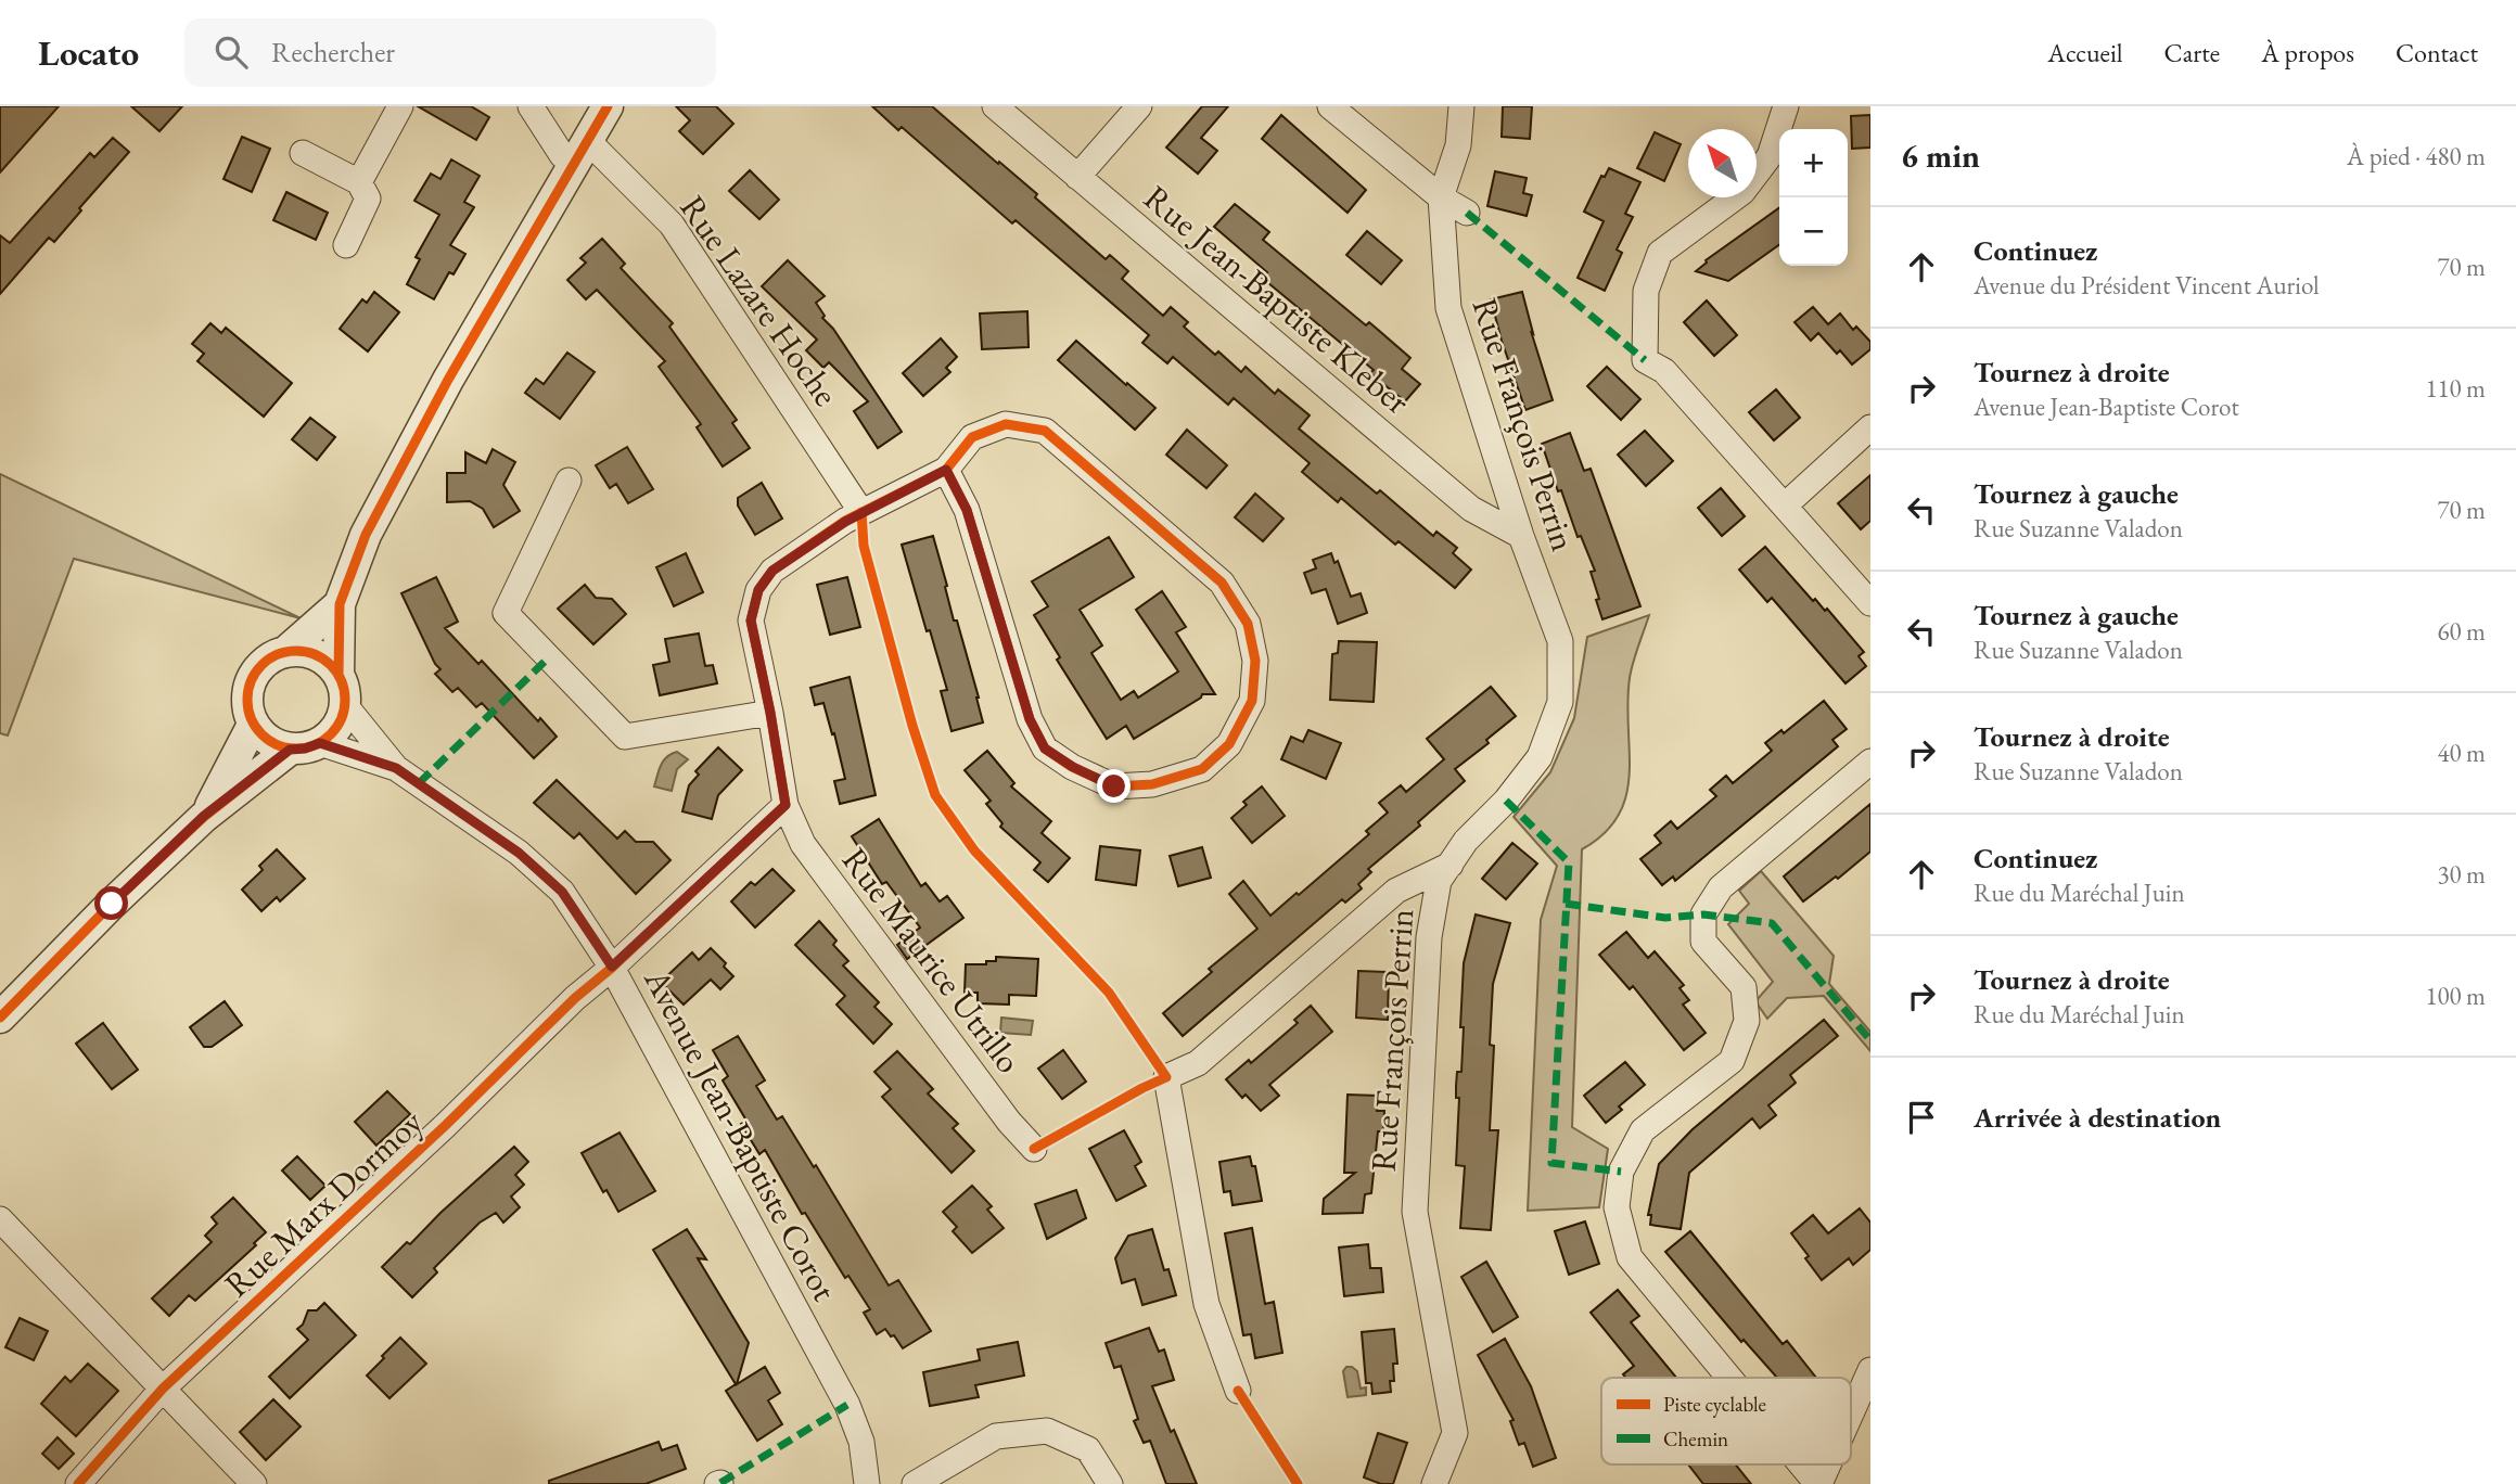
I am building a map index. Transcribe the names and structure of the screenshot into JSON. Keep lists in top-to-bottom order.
{
  "streets": {
    "street": [
      "Rue Jean-Baptiste Kleber",
      "Rue Lazare Hoche",
      "Rue François Perrin",
      "Rue Maurice Utrillo",
      "Avenue Jean-Baptiste Corot",
      "Rue Marx Dormoy"
    ]
  },
  "crossings": [
    ["Rue Jean-Baptiste Kleber", "Rue François Perrin"],
    ["Rue Lazare Hoche", "Rue Maurice Utrillo"],
    ["Rue Maurice Utrillo", "Rue Marx Dormoy"],
    ["Avenue Jean-Baptiste Corot", "Rue Marx Dormoy"]
  ],
  "legend": ["Piste cyclable", "Chemin"],
  "north": "top left",
  "page": {
    "header": "Locato",
    "search": "Rechercher",
    "nav": [
      "Accueil",
      "Carte",
      "À propos",
      "Contact"
    ],
    "heading": ["6 min", "À pied · 480 m"],
    "map_buttons": ["+", "−"],
    "list": [
      ["Continuez", "Avenue du Président Vincent Auriol", "70 m"],
      ["Tournez à droite", "Avenue Jean-Baptiste Corot", "110 m"],
      ["Tournez à gauche", "Rue Suzanne Valadon", "70 m"],
      ["Tournez à gauche", "Rue Suzanne Valadon", "60 m"],
      ["Tournez à droite", "Rue Suzanne Valadon", "40 m"],
      ["Continuez", "Rue du Maréchal Juin", "30 m"],
      ["Tournez à droite", "Rue du Maréchal Juin", "100 m"],
      "Arrivée à destination"
    ]
  }
}
